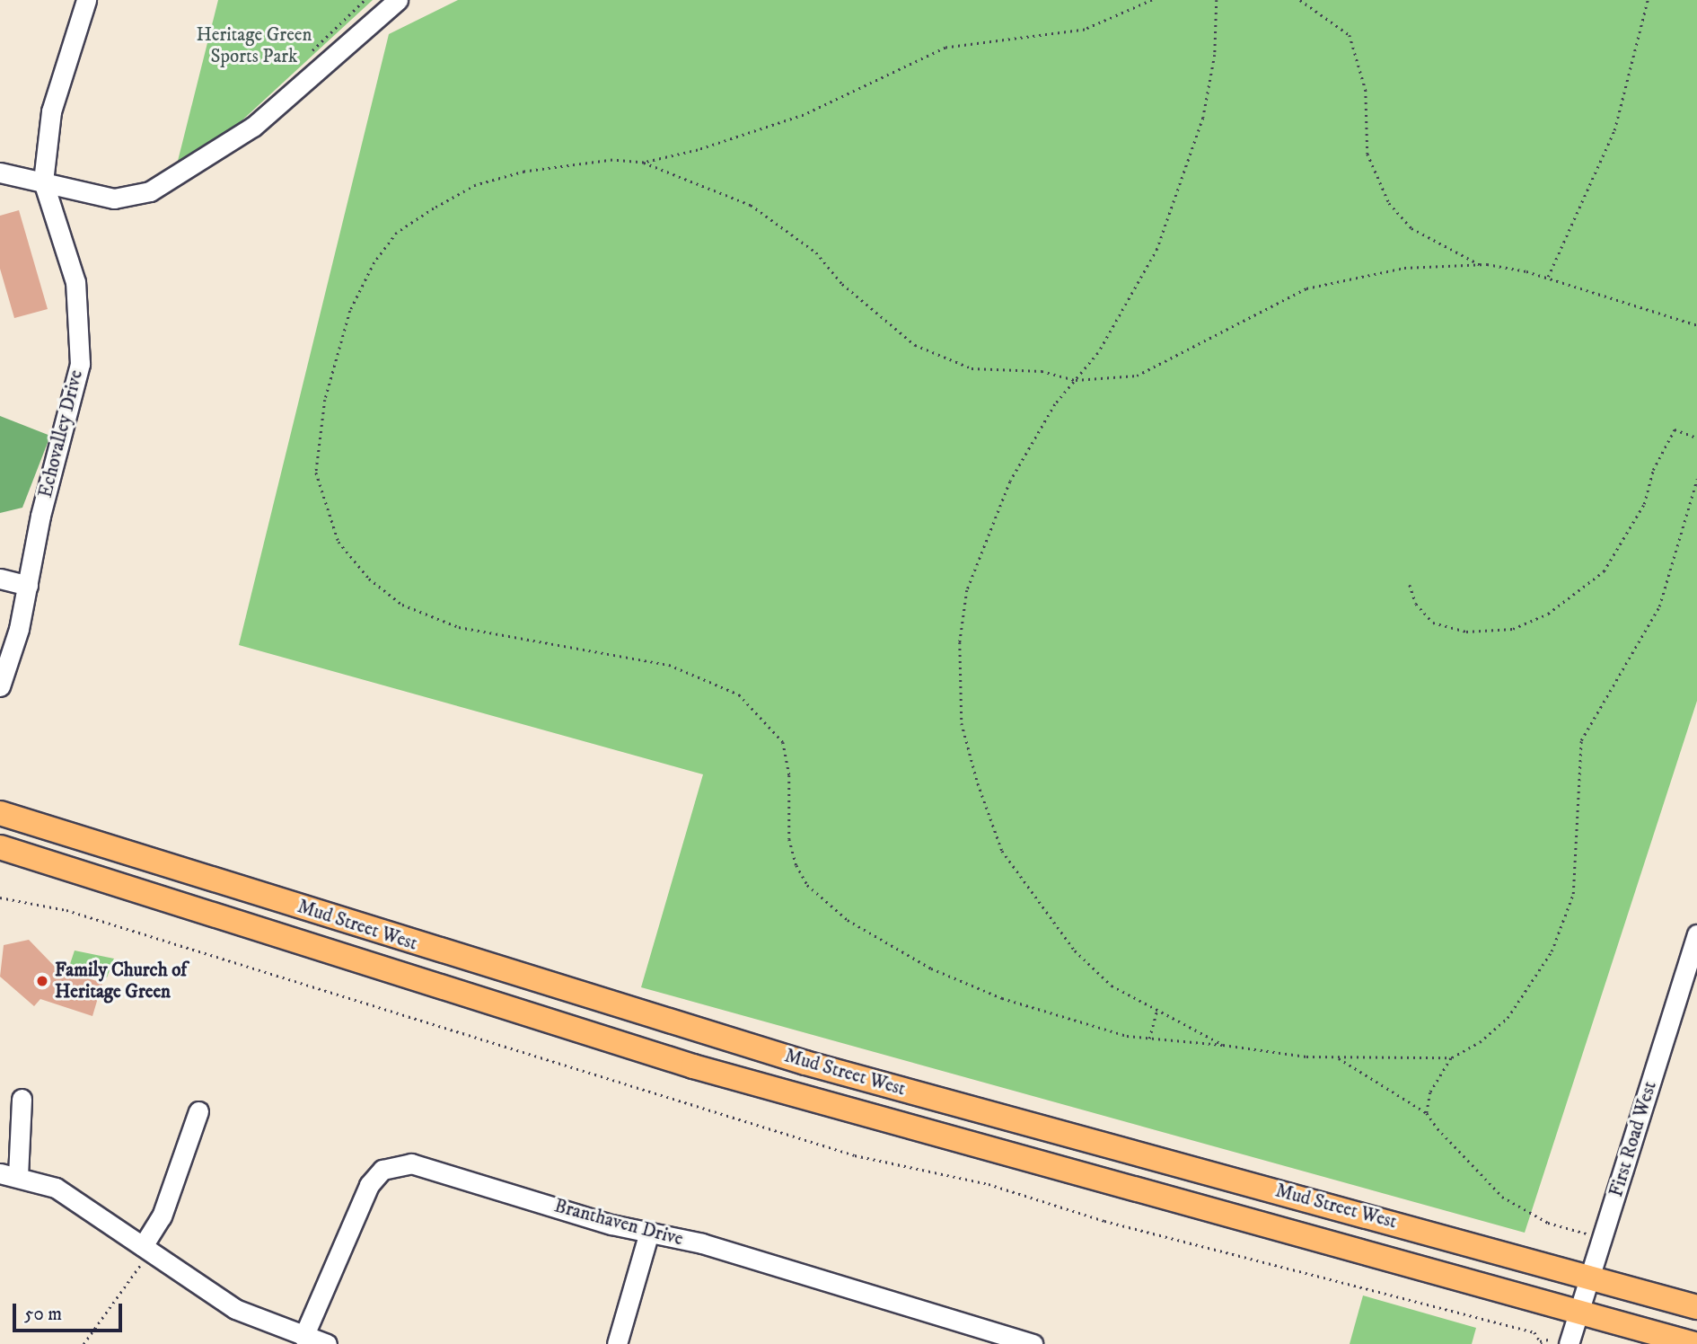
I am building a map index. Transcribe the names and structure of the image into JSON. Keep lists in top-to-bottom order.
{
  "streets": {
    "main road": ["Mud Street West"],
    "street": ["Echovalley Drive", "First Road West", "Branthaven Drive"]
  },
  "crossings": [
    ["Mud Street West", "First Road West"]
  ],
  "parks": ["Heritage Green Sports Park"],
  "places": ["Family Church of Heritage Green"],
  "scale_bar": "50 m"
}
